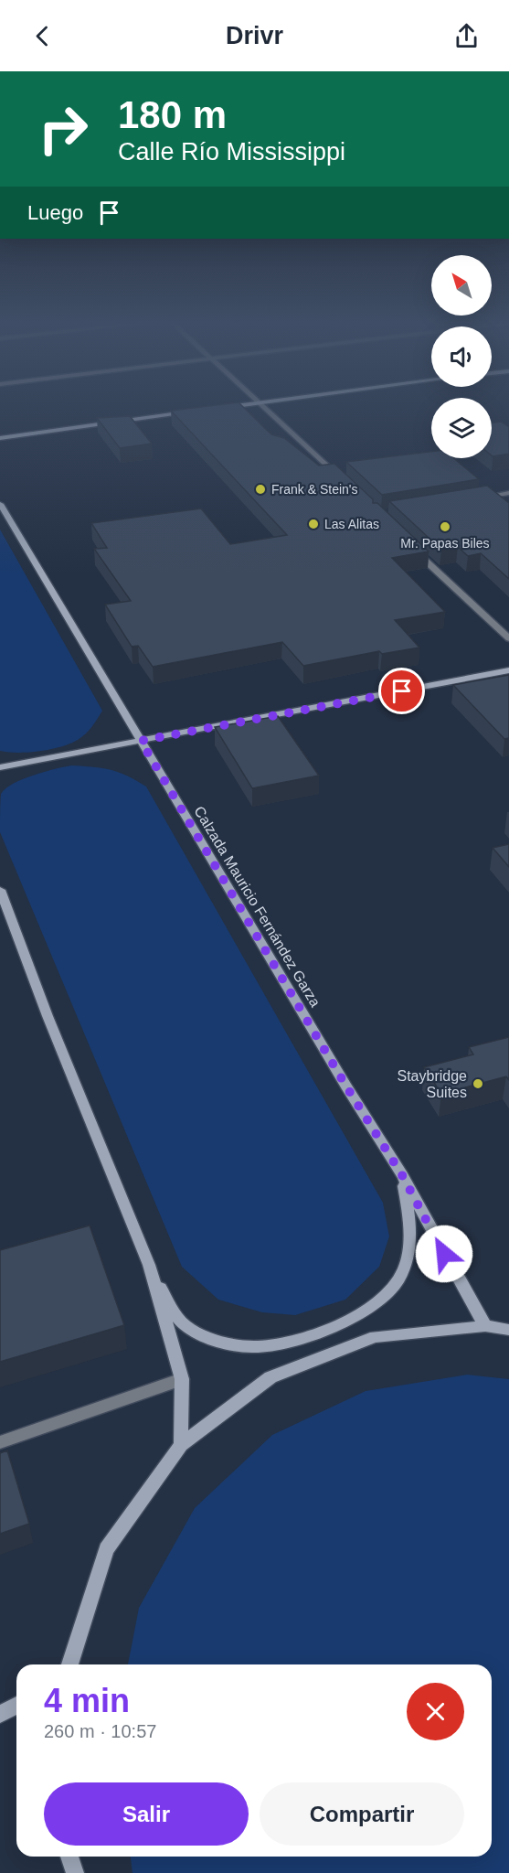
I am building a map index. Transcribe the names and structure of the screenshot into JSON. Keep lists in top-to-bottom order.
{
  "streets": {
    "main road": ["Calzada Mauricio Fernández Garza"]
  },
  "places": [
    "Frank & Stein's",
    "Las Alitas",
    "Mr. Papas Biles",
    "Staybridge Suites"
  ],
  "north": "top left",
  "page": {
    "header": "Drivr",
    "turn": ["180 m", "Calle Río Mississippi"],
    "then": "Luego",
    "heading": ["4 min", "260 m · 10:57"],
    "buttons": ["Salir", "Compartir"]
  }
}
